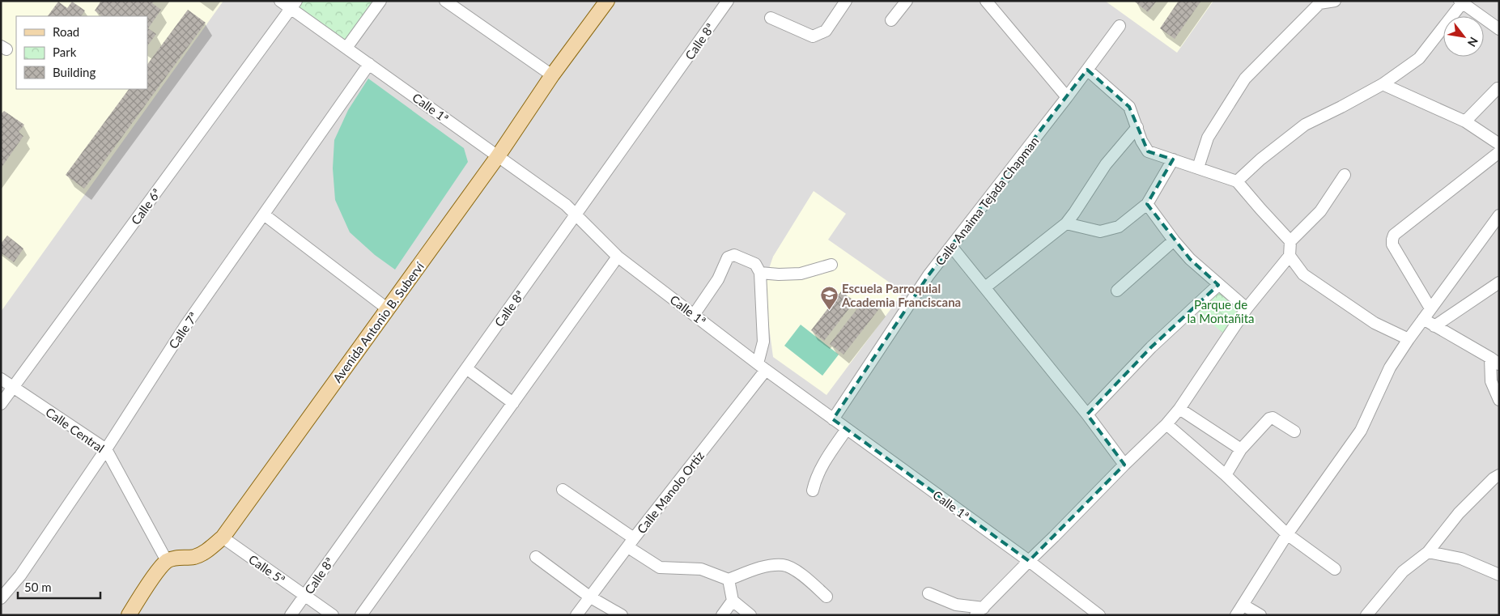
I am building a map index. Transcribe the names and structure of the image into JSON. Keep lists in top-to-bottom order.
{
  "streets": {
    "main road": ["Avenida Antonio B. Suberví"],
    "street": [
      "Calle 8ª",
      "Calle 1ª",
      "Calle Anaima Tejada Chapman",
      "Calle 6ª",
      "Calle 7ª",
      "Calle Central",
      "Calle Manolo Ortiz",
      "Calle 5ª"
    ]
  },
  "crossings": [
    ["Calle 8ª", "Calle 1ª"],
    ["Calle 8ª", "Calle 5ª"],
    ["Calle 1ª", "Calle Anaima Tejada Chapman"],
    ["Calle 1ª", "Calle 6ª"],
    ["Calle 1ª", "Avenida Antonio B. Suberví"],
    ["Calle 1ª", "Calle 7ª"],
    ["Calle 1ª", "Calle Manolo Ortiz"],
    ["Calle 6ª", "Calle Central"],
    ["Avenida Antonio B. Suberví", "Calle Central"],
    ["Avenida Antonio B. Suberví", "Calle 5ª"],
    ["Calle 7ª", "Calle Central"]
  ],
  "parks": ["Parque de la Montañita"],
  "places": {
    "school or university": ["Escuela Parroquial Academia Franciscana"]
  },
  "legend": ["Road", "Park", "Building"],
  "scale_bar": "50 m",
  "north": "bottom right"
}
